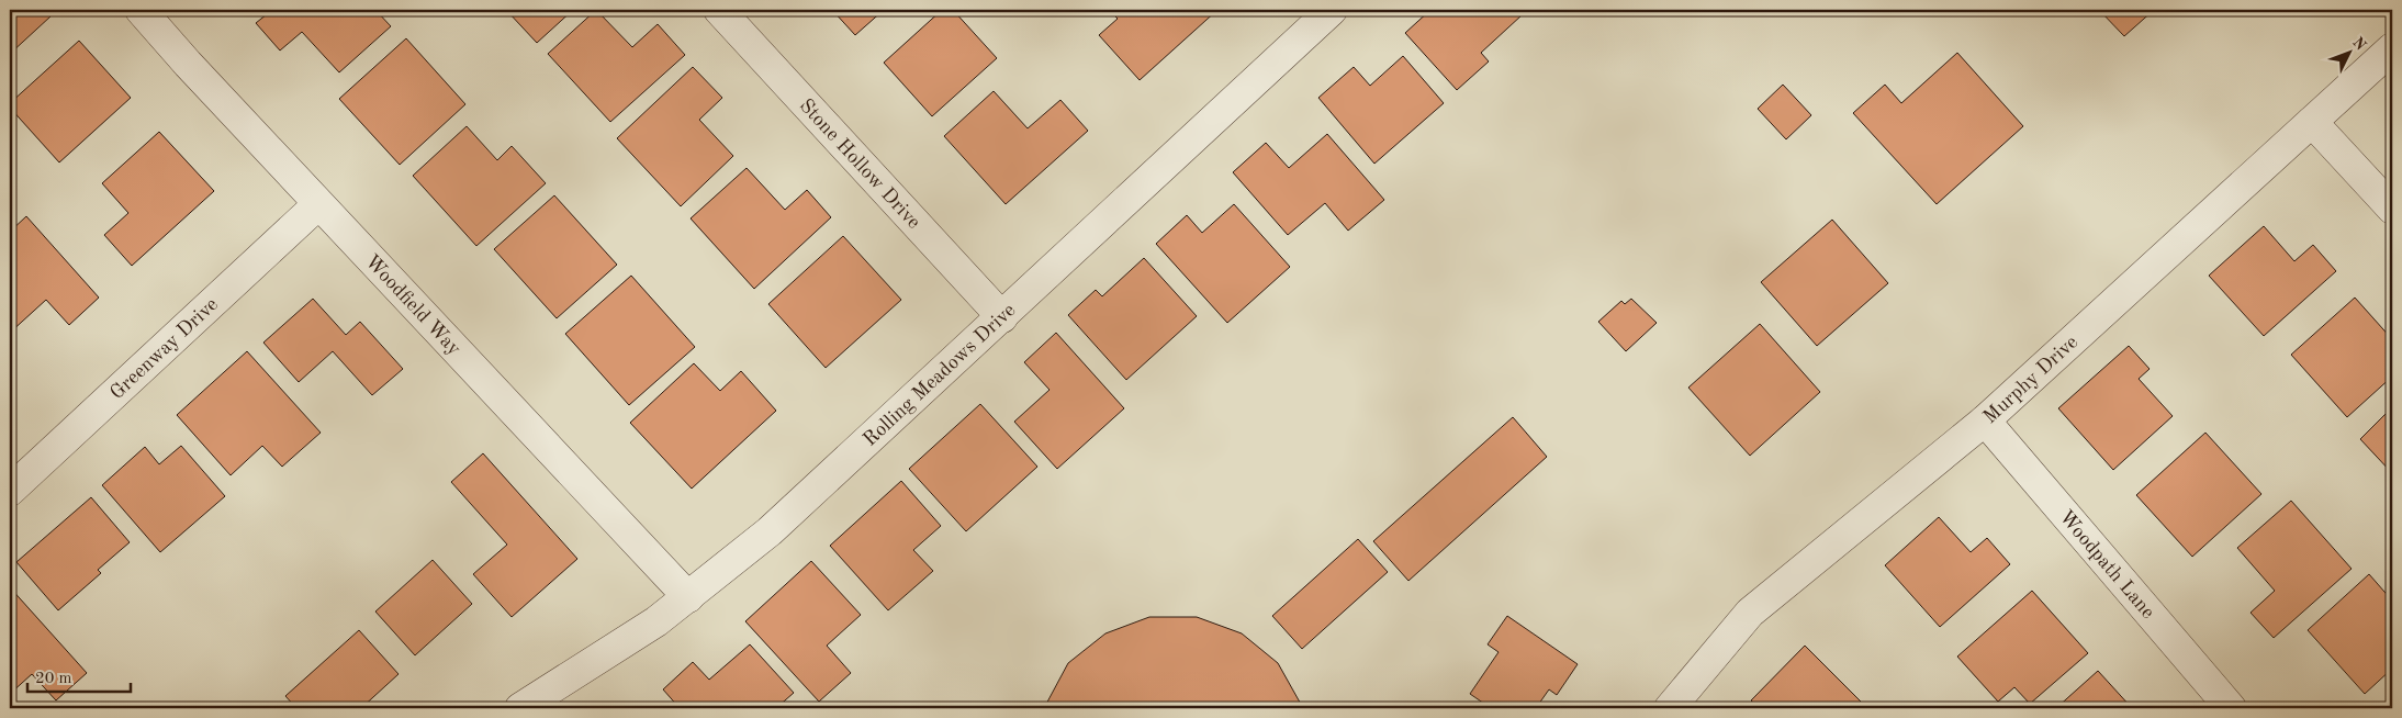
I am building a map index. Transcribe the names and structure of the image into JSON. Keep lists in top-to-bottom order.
{
  "streets": {
    "street": [
      "Stone Hollow Drive",
      "Woodfield Way",
      "Greenway Drive",
      "Rolling Meadows Drive",
      "Murphy Drive",
      "Woodpath Lane"
    ]
  },
  "crossings": [
    ["Stone Hollow Drive", "Rolling Meadows Drive"],
    ["Woodfield Way", "Greenway Drive"],
    ["Woodfield Way", "Rolling Meadows Drive"],
    ["Murphy Drive", "Woodpath Lane"]
  ],
  "scale_bar": "20 m",
  "north": "top right"
}
